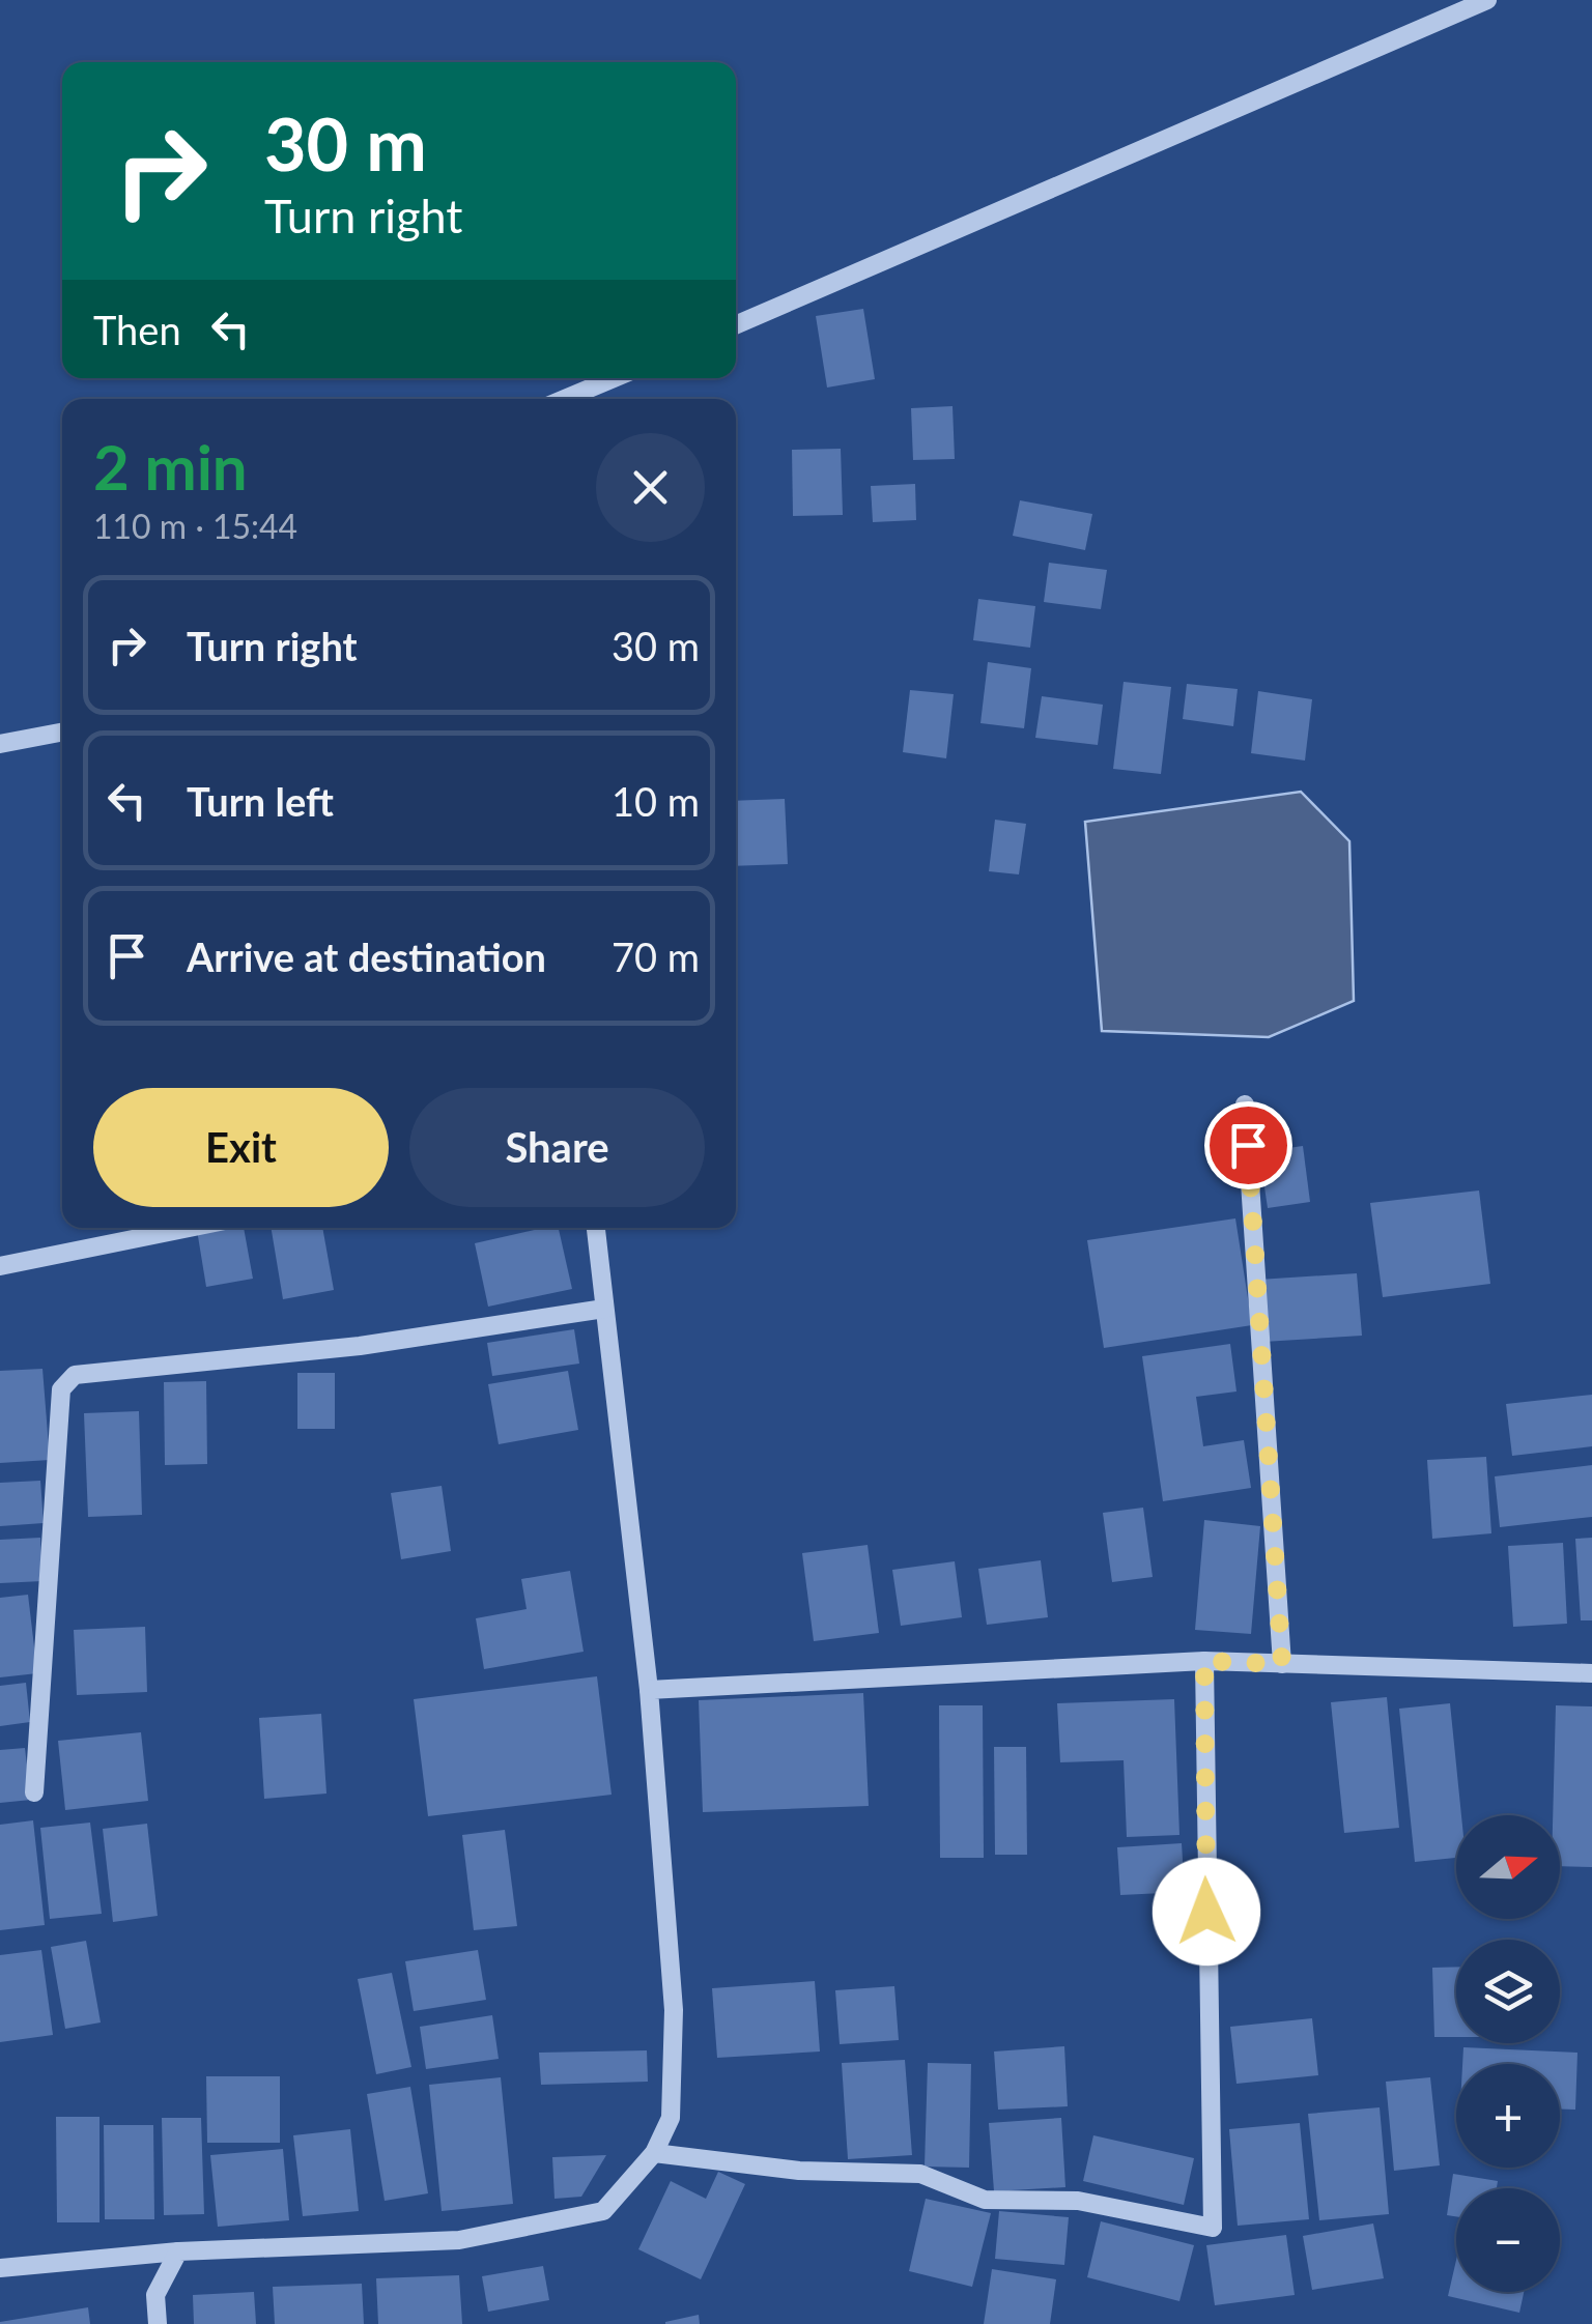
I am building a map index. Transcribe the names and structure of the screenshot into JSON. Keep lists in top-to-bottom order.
{
  "north": "right",
  "page": {
    "turn": ["30 m", "Turn right"],
    "then": "Then",
    "heading": ["2 min", "110 m · 15:44"],
    "list": [
      {
        "name": "Turn right",
        "value": "30 m"
      },
      {
        "name": "Turn left",
        "value": "10 m"
      },
      {
        "name": "Arrive at destination",
        "value": "70 m"
      }
    ],
    "buttons": ["Exit", "Share"],
    "map_buttons": ["+", "−"]
  }
}
